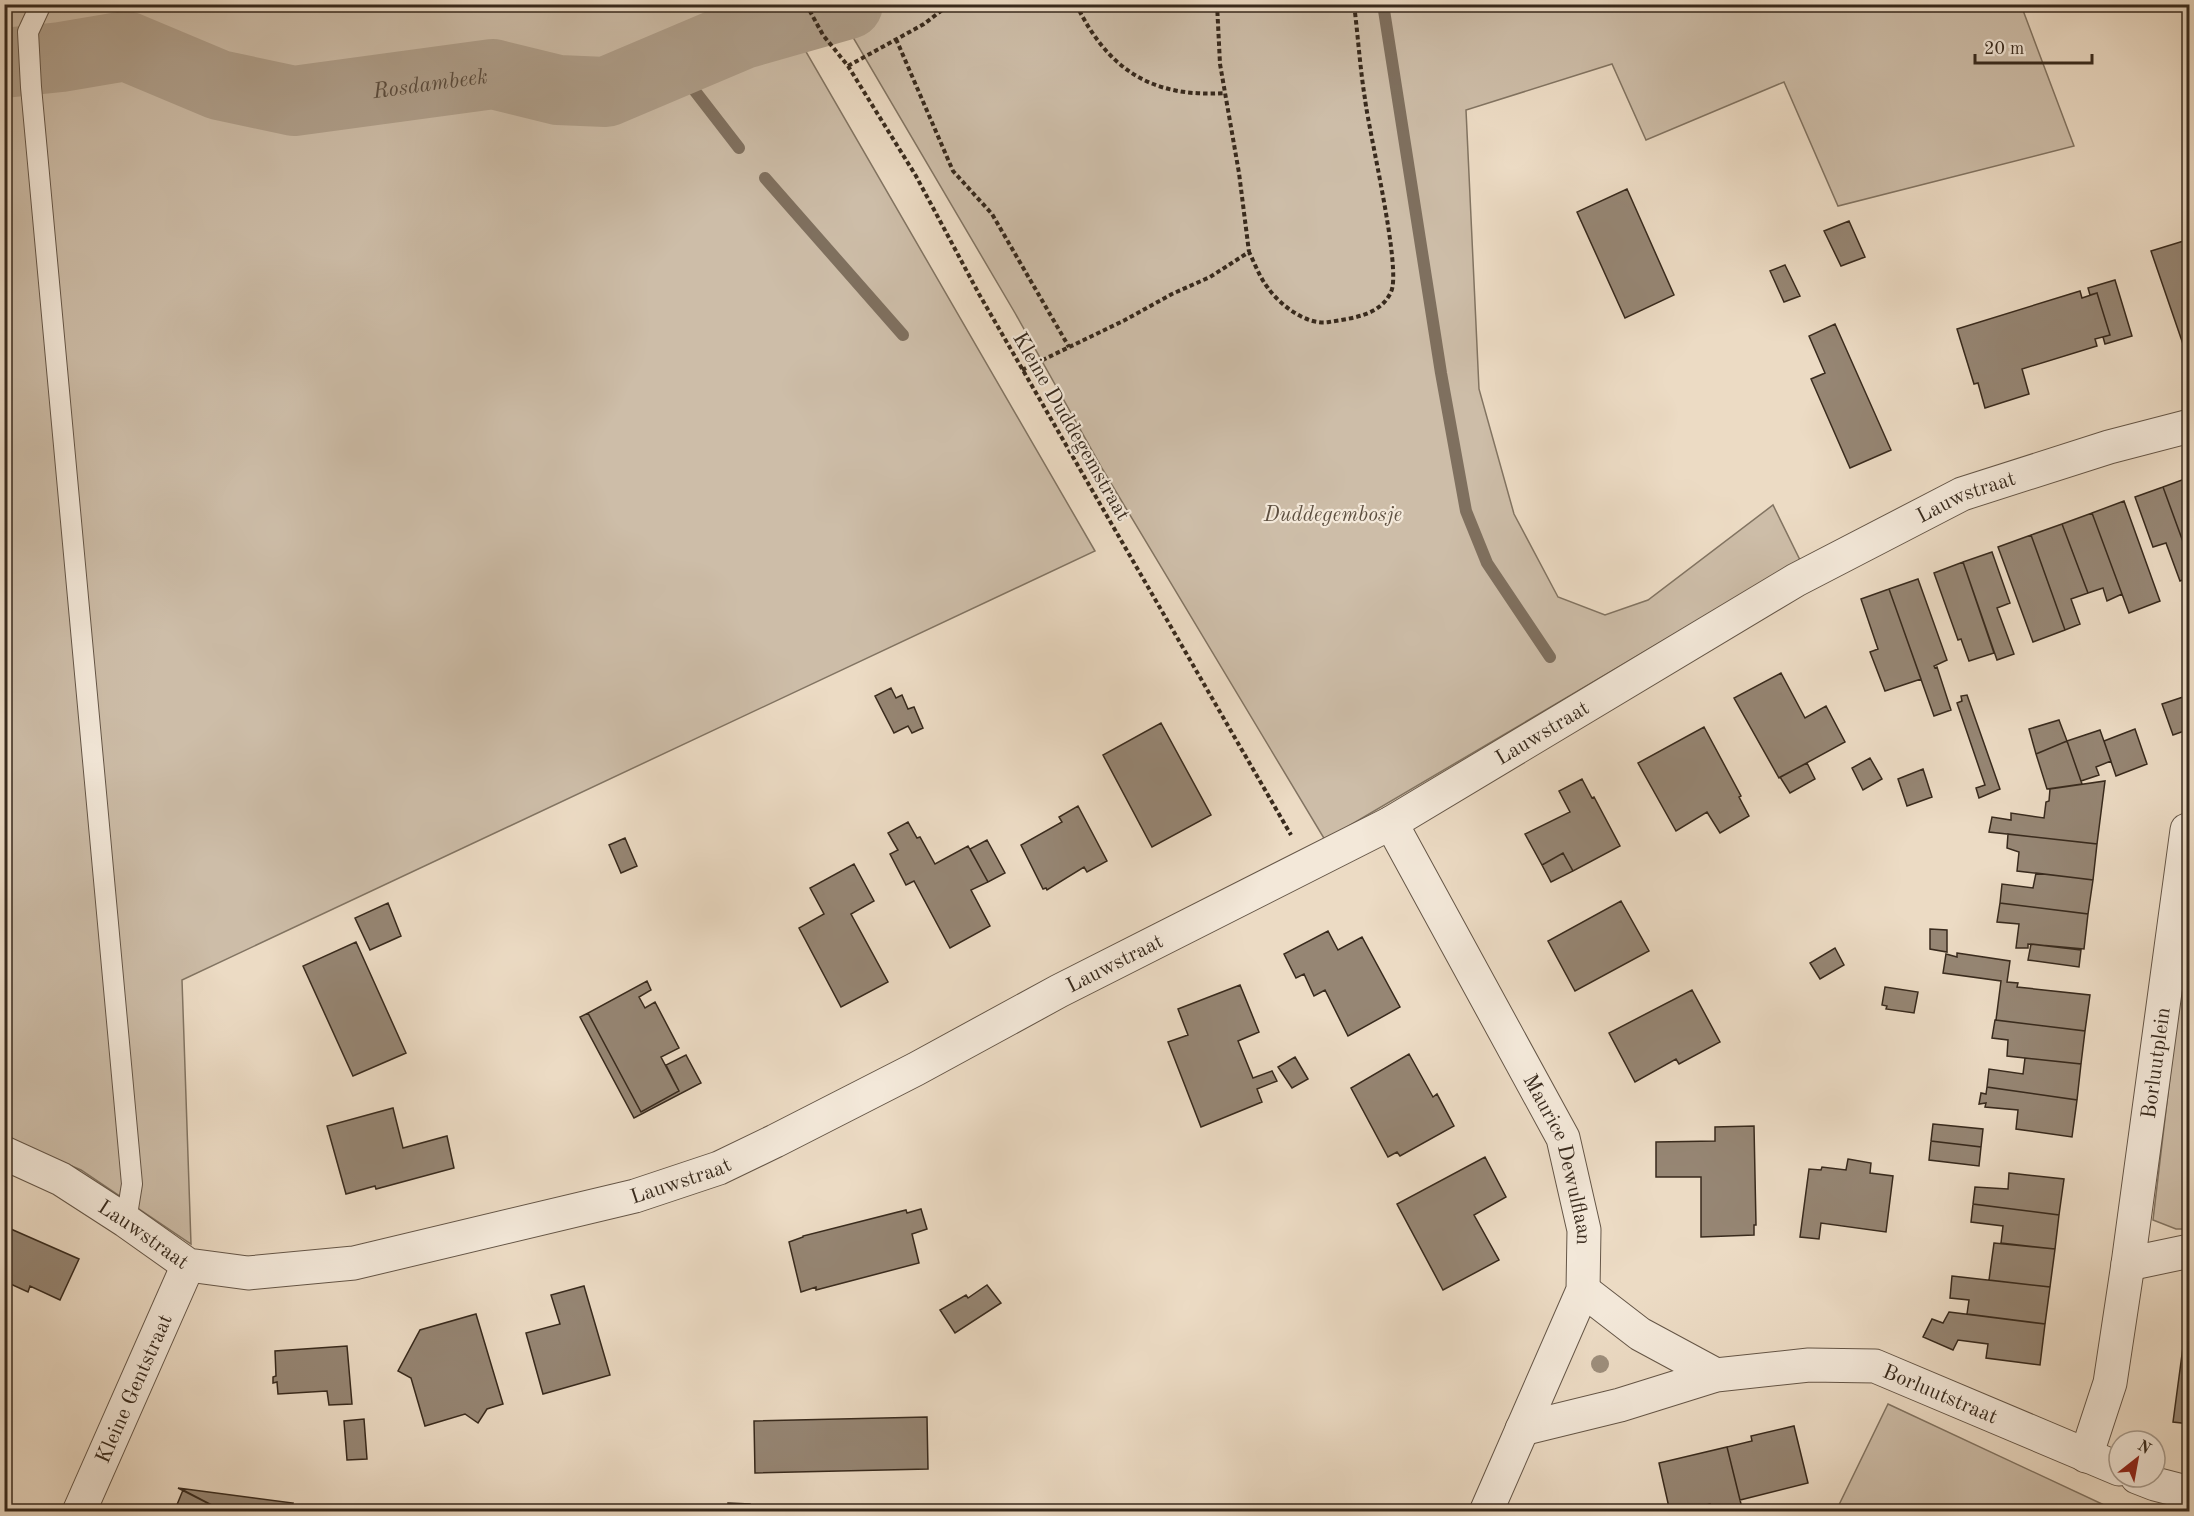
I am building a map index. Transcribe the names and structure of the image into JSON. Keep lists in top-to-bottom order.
{
  "streets": {
    "street": [
      "Lauwstraat",
      "Borluutplein",
      "Maurice Dewulflaan",
      "Kleine Gentstraat",
      "Borluutstraat"
    ],
    "path": ["Kleine Duddegemstraat"]
  },
  "crossings": [
    ["Kleine Duddegemstraat", "Lauwstraat"],
    ["Lauwstraat", "Maurice Dewulflaan"],
    ["Lauwstraat", "Kleine Gentstraat"],
    ["Borluutplein", "Borluutstraat"],
    ["Maurice Dewulflaan", "Borluutstraat"]
  ],
  "water": ["Rosdambeek"],
  "parks": ["Duddegembosje"],
  "scale_bar": "20 m",
  "north": "top right"
}
